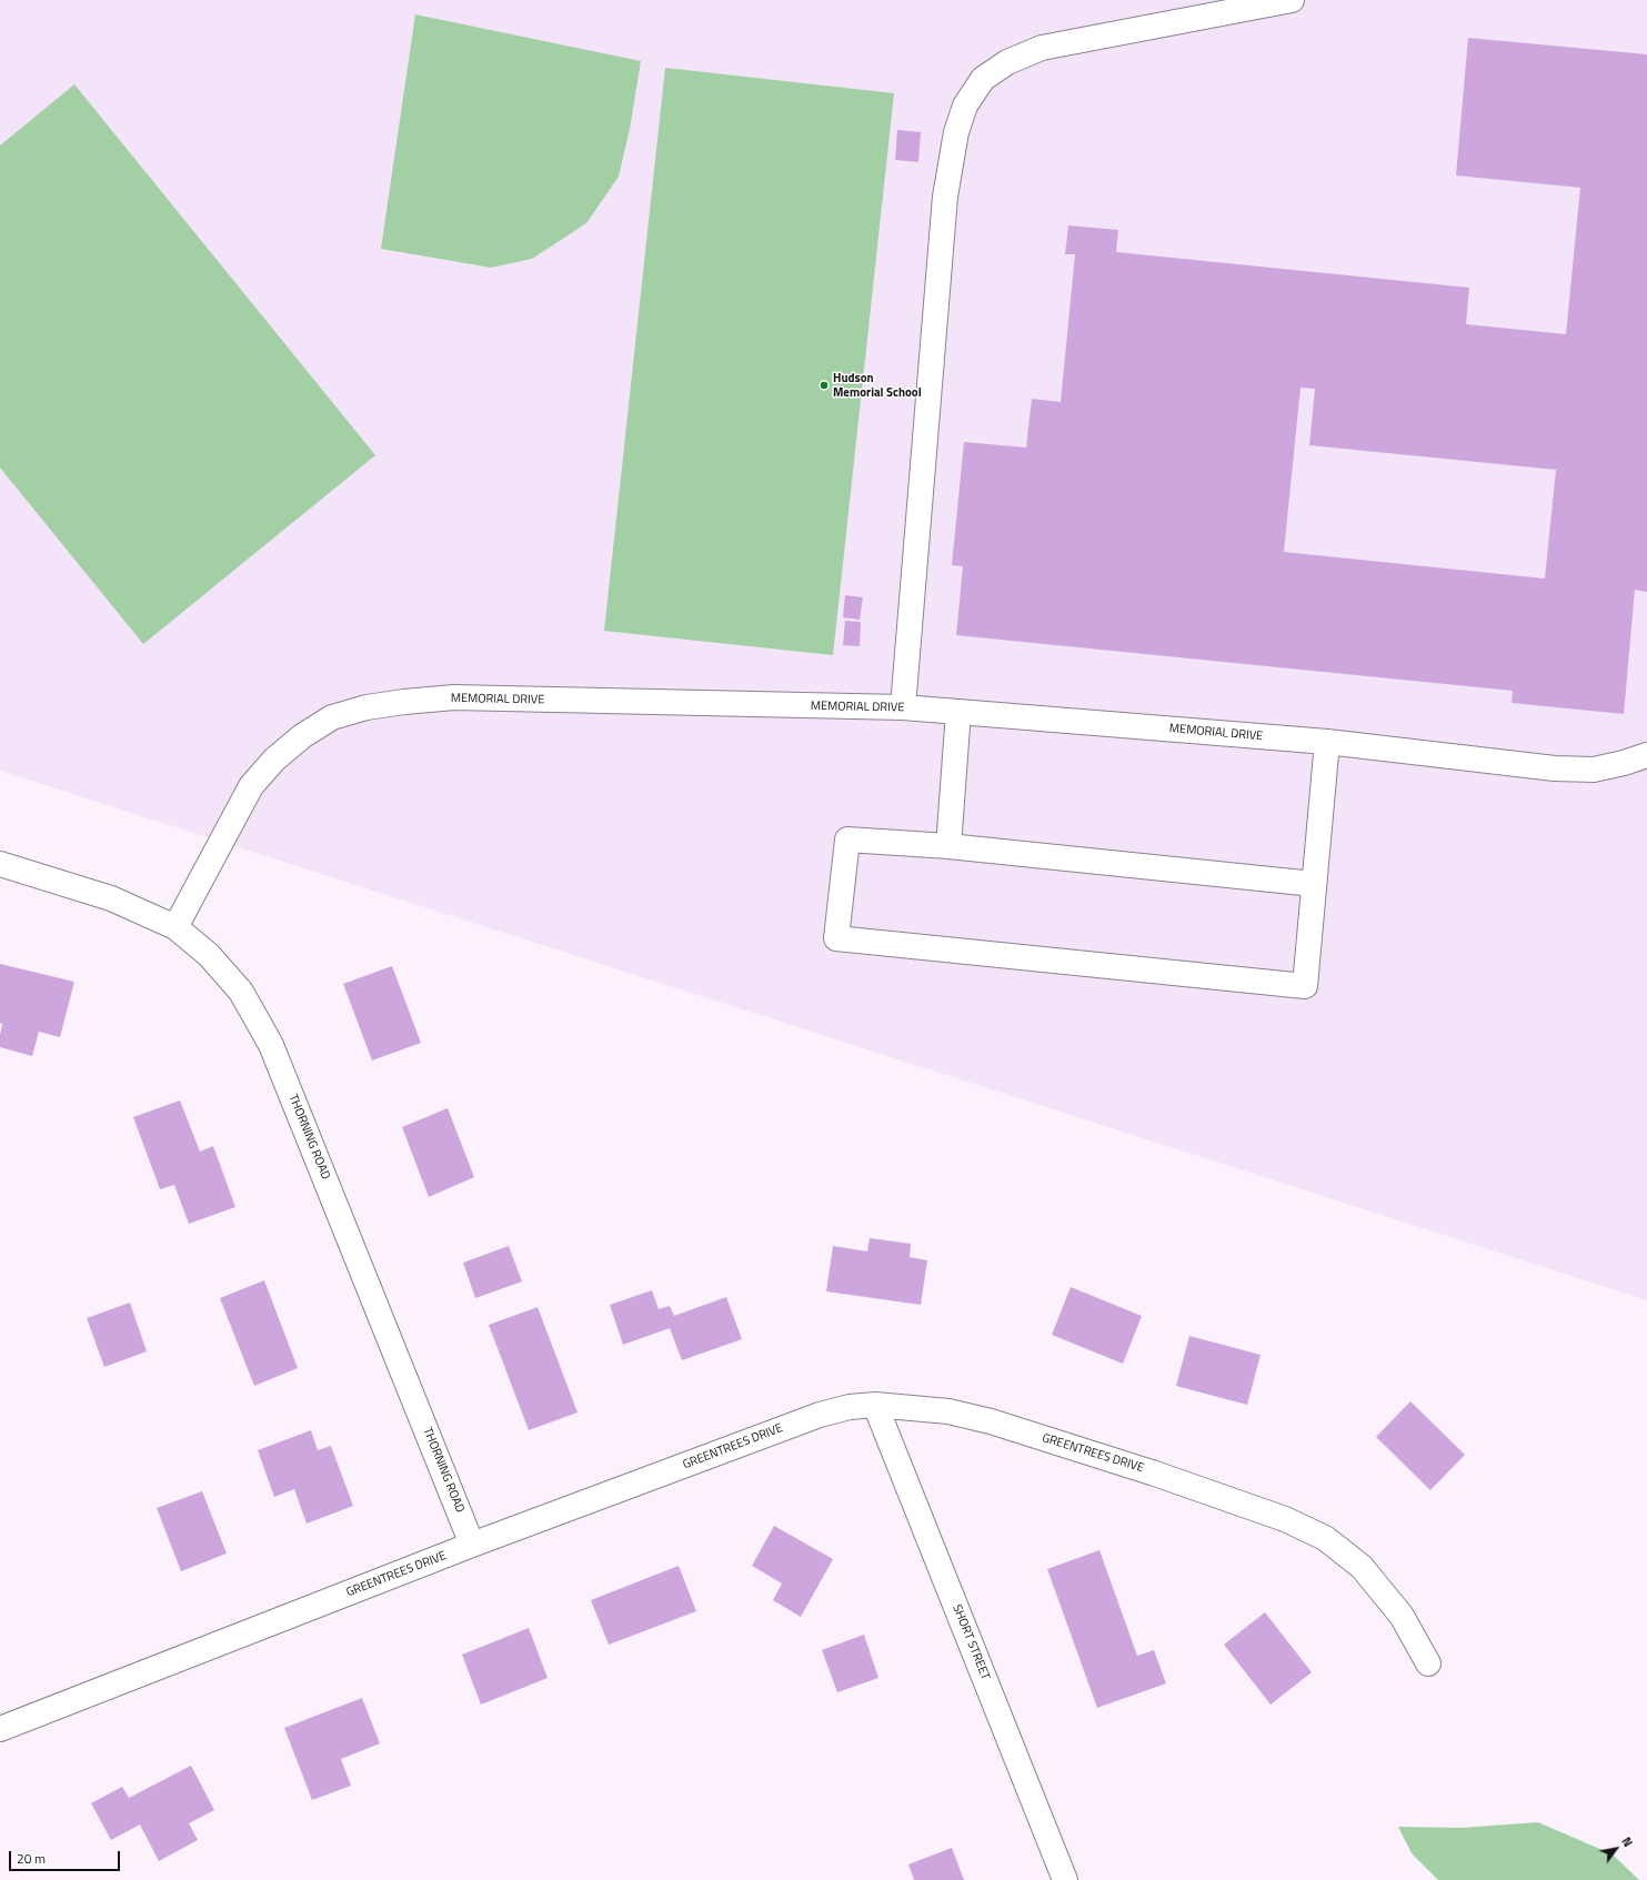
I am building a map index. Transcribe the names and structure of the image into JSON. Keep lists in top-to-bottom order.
{
  "streets": {
    "street": [
      "MEMORIAL DRIVE",
      "THORNING ROAD",
      "GREENTREES DRIVE",
      "SHORT STREET"
    ]
  },
  "crossings": [
    ["MEMORIAL DRIVE", "THORNING ROAD"],
    ["THORNING ROAD", "GREENTREES DRIVE"],
    ["GREENTREES DRIVE", "SHORT STREET"]
  ],
  "places": ["Hudson Memorial School"],
  "scale_bar": "20 m",
  "north": "top right"
}
